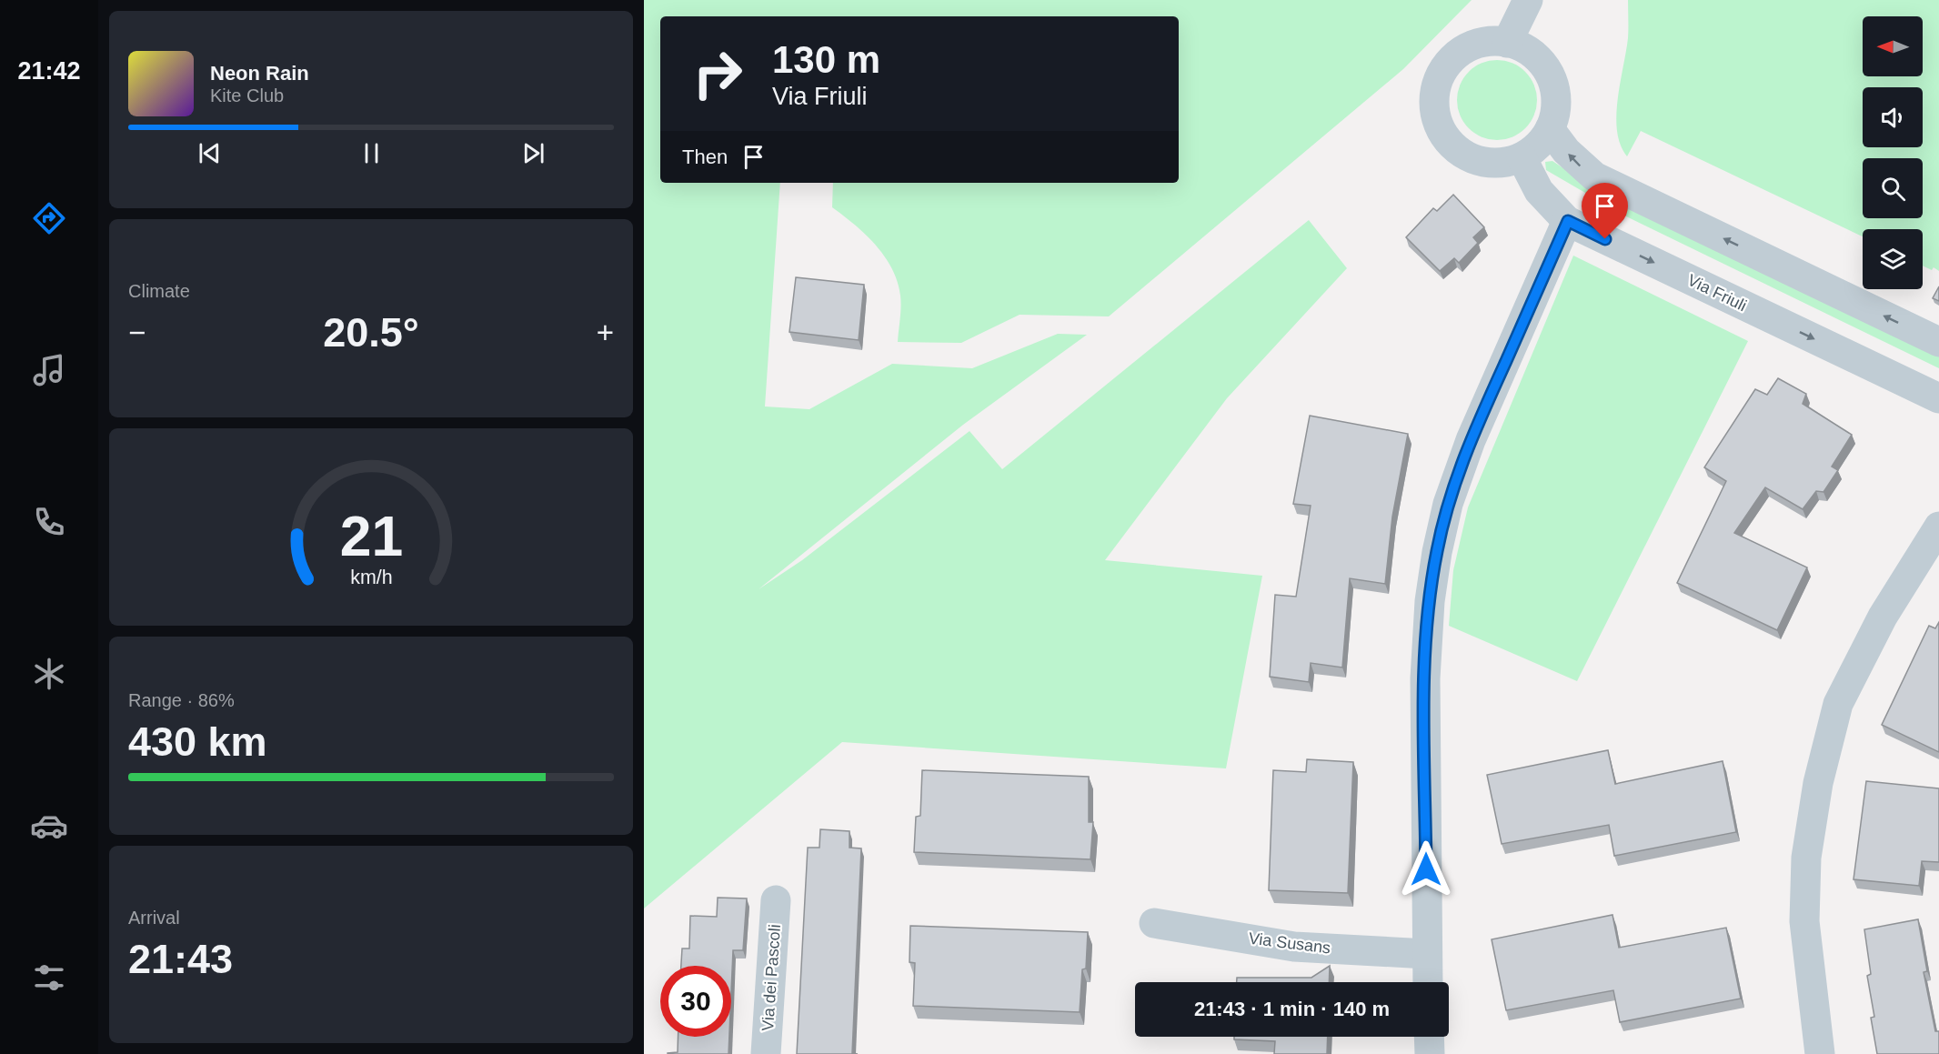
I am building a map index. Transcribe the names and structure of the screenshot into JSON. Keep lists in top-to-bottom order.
{
  "streets": {
    "street": ["Via Friuli", "Via Susans", "Via dei Pascoli"]
  },
  "north": "left",
  "page": {
    "tabs": "21:42",
    "turn": ["130 m", "Via Friuli"],
    "song": ["Neon Rain", "Kite Club"],
    "then": "Then",
    "tile": [
      "Climate",
      ["Range · 86%", "430 km"],
      ["Arrival", "21:43"]
    ],
    "heat": ["−", "20.5°", "+"],
    "limit": "30",
    "trip": "21:43 · 1 min · 140 m",
    "gauge": ["21", "km/h"]
  }
}
